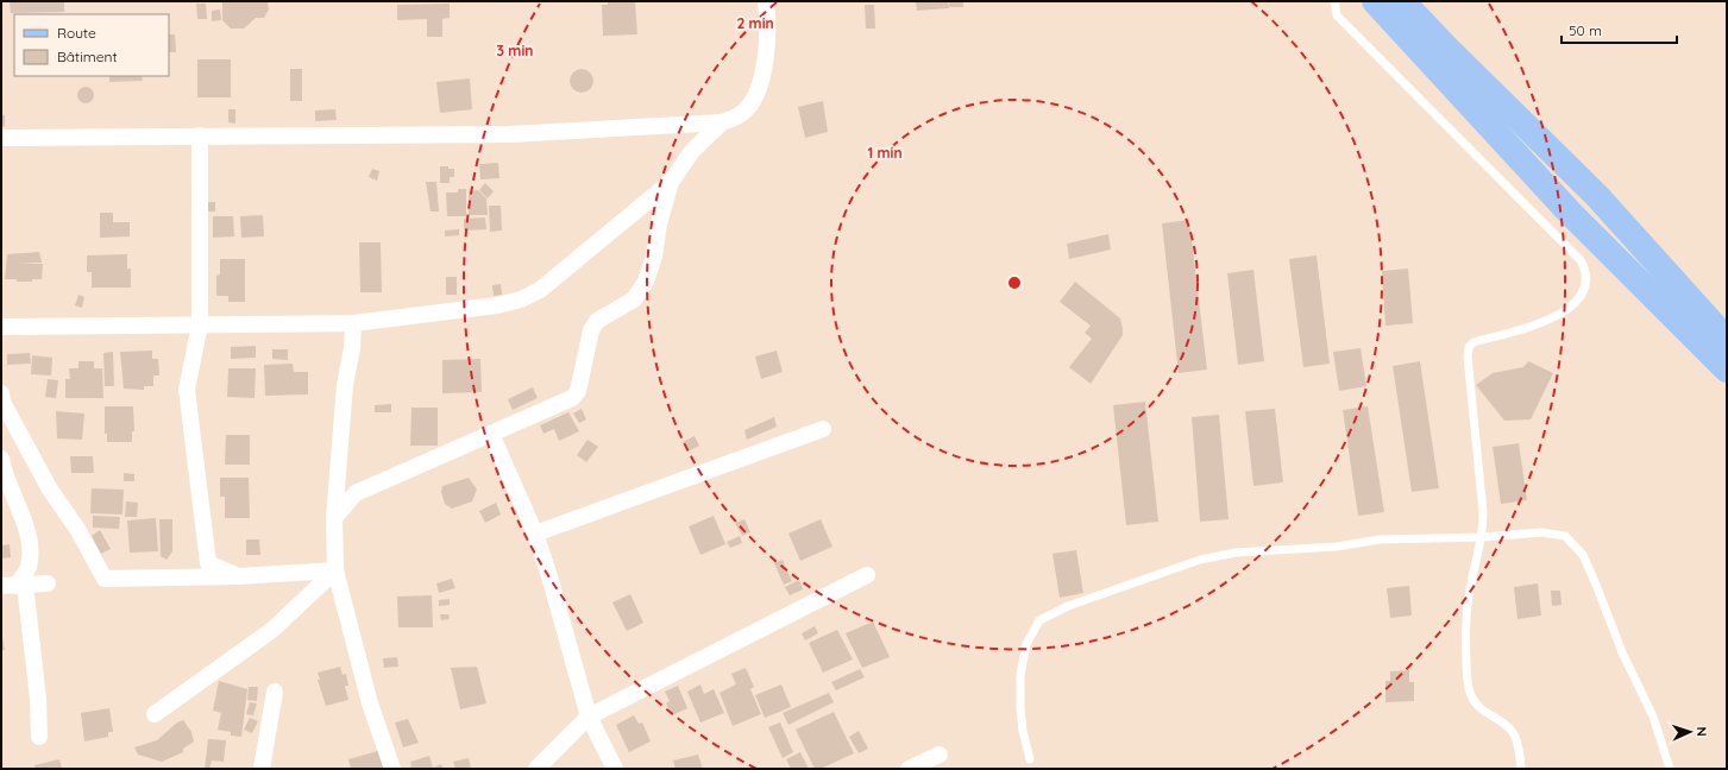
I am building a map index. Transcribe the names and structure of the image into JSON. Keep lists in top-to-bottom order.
{
  "legend": ["Route", "Bâtiment"],
  "scale_bar": "50 m",
  "north": "right",
  "rings": ["2 min", "3 min", "1 min"]
}
